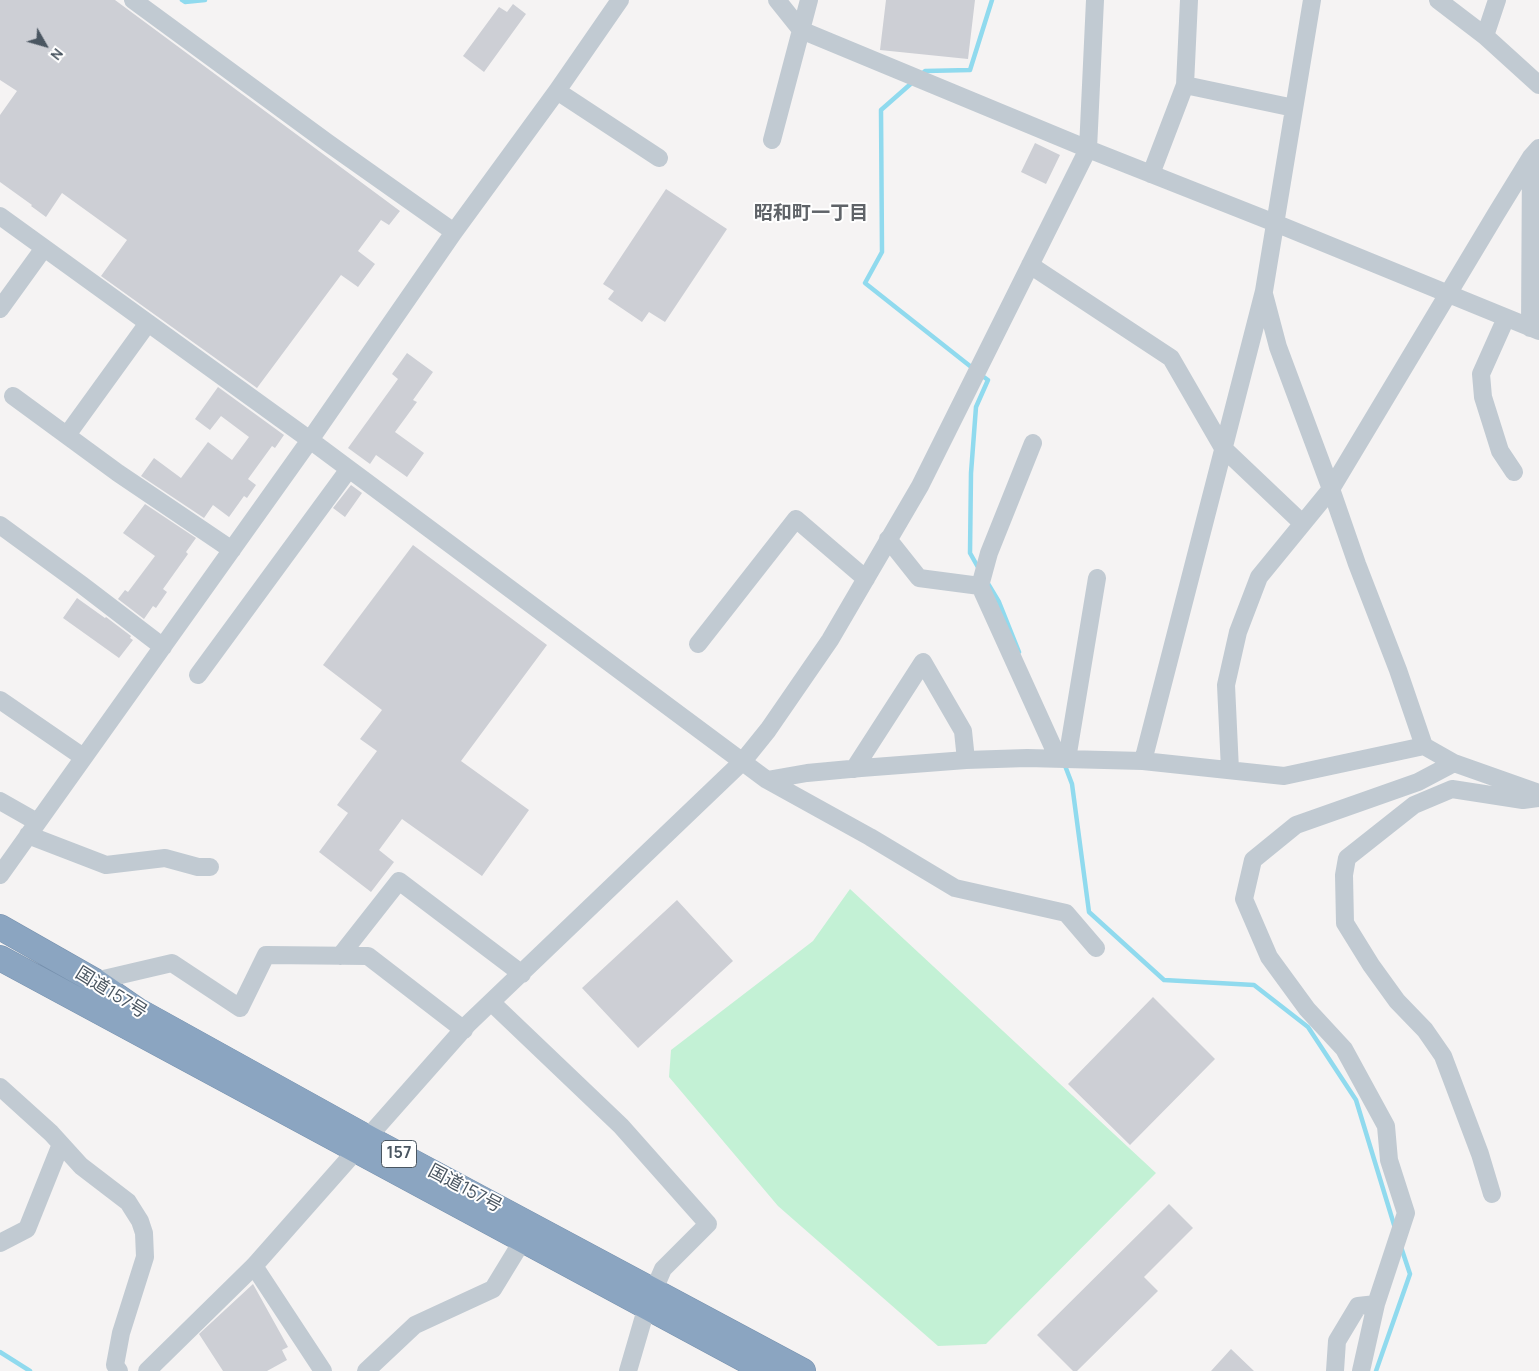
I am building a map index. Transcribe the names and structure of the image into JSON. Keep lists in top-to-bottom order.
{
  "streets": {
    "highway": ["国道157号", "157"]
  },
  "districts": ["昭和町一丁目"],
  "north": "bottom right"
}
